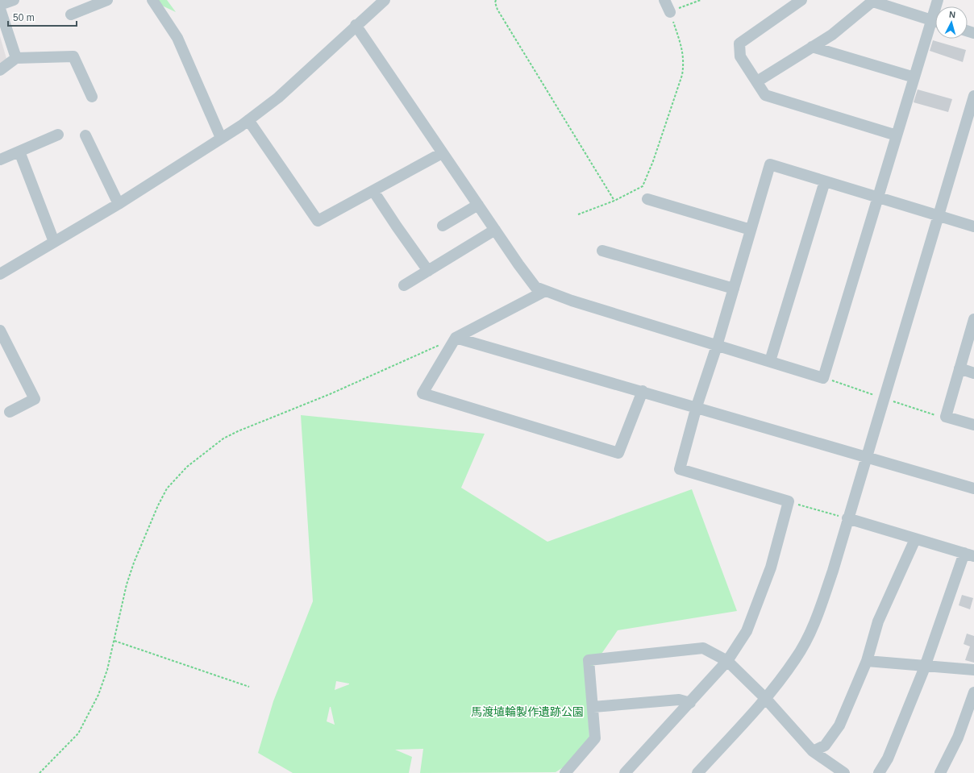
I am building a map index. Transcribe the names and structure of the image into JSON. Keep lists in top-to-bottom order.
{
  "parks": ["馬渡埴輪製作遺跡公園"],
  "scale_bar": "50 m",
  "north": "top"
}
